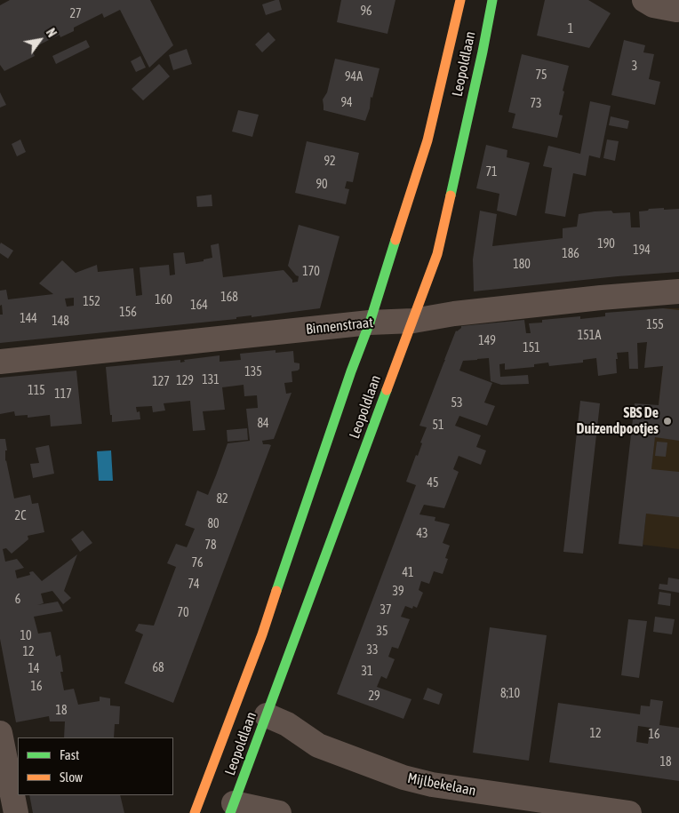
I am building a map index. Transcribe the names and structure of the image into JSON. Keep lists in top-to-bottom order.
{
  "streets": {
    "main road": ["Leopoldlaan"],
    "street": ["Binnenstraat", "Mijlbekelaan"]
  },
  "crossings": [
    ["Leopoldlaan", "Binnenstraat"],
    ["Leopoldlaan", "Mijlbekelaan"]
  ],
  "places": ["SBS De Duizendpootjes"],
  "house_numbers": [
    "96",
    "27",
    "1",
    "3",
    "75",
    "94A",
    "94",
    "73",
    "92",
    "71",
    "90",
    "190",
    "194",
    "186",
    "180",
    "170",
    "168",
    "160",
    "152",
    "164",
    "156",
    "144",
    "148",
    "155",
    "151A",
    "149",
    "151",
    "135",
    "131",
    "129",
    "127",
    "115",
    "117",
    "53",
    "84",
    "51",
    "45",
    "82",
    "2C",
    "80",
    "43",
    "78",
    "76",
    "41",
    "74",
    "39",
    "6",
    "37",
    "70",
    "35",
    "10",
    "33",
    "12",
    "68",
    "14",
    "31",
    "16",
    "8;10",
    "29",
    "18",
    "12",
    "16",
    "18"
  ],
  "legend": ["Fast", "Slow"],
  "north": "top right"
}
